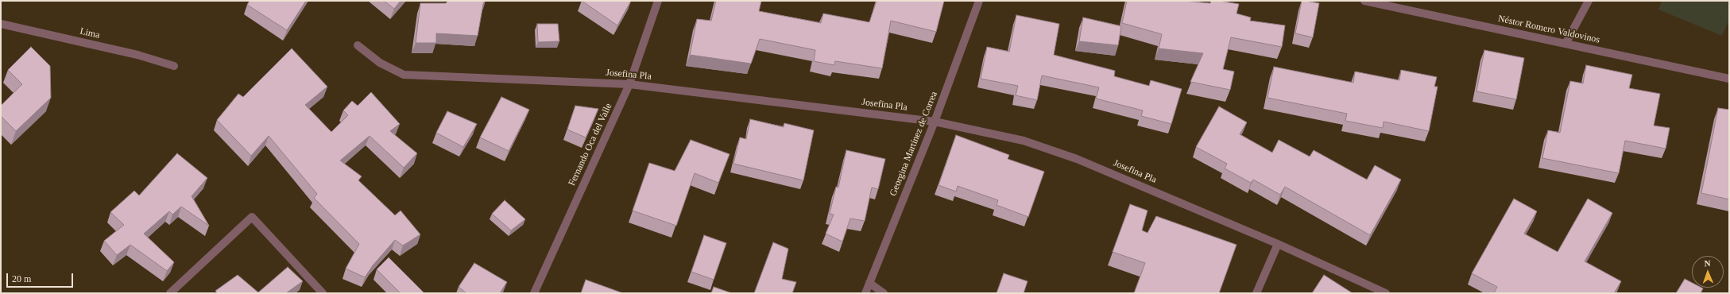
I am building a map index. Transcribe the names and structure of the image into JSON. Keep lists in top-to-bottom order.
{
  "streets": {
    "street": [
      "Néstor Romero Valdovinos",
      "Lima",
      "Josefina Pla",
      "Georgina Martínez de Correa",
      "Fernando Oca del Valle"
    ]
  },
  "crossings": [
    ["Josefina Pla", "Georgina Martínez de Correa"],
    ["Josefina Pla", "Fernando Oca del Valle"]
  ],
  "scale_bar": "20 m",
  "north": "top"
}
